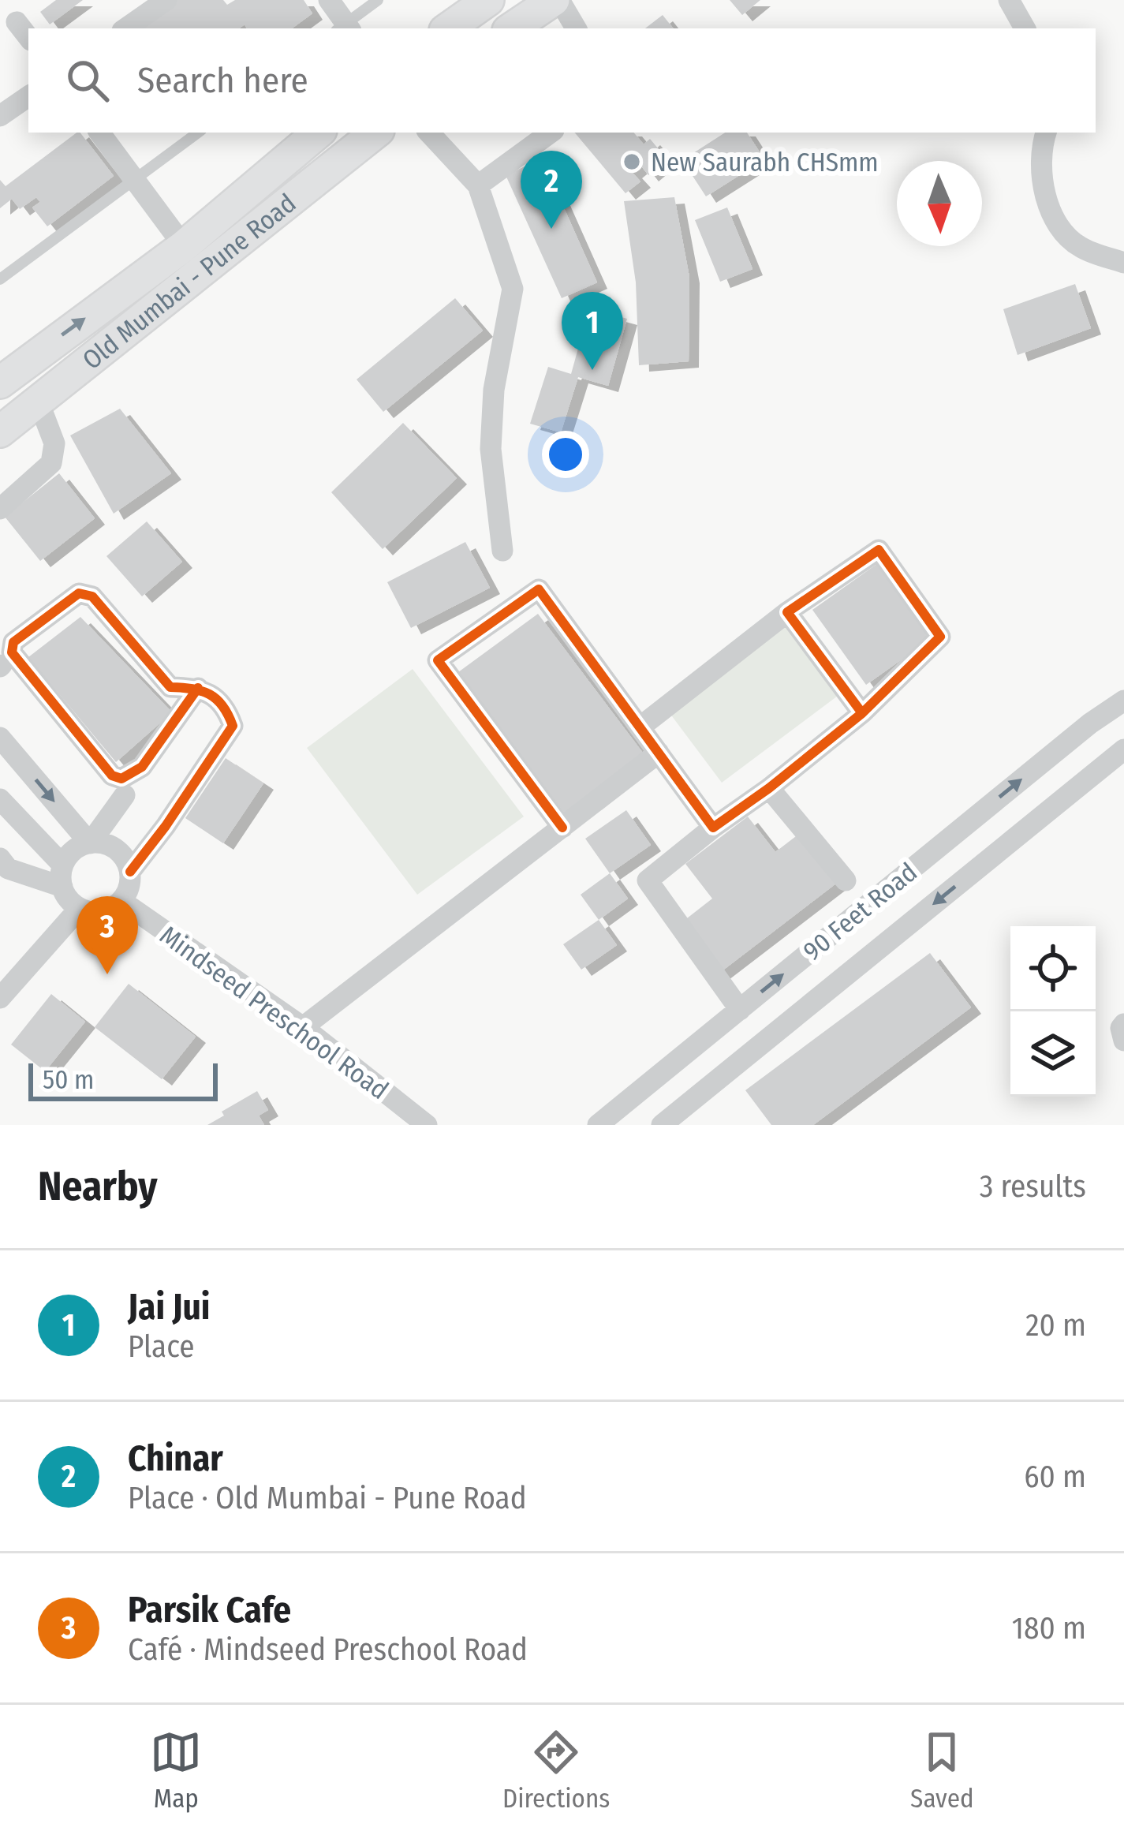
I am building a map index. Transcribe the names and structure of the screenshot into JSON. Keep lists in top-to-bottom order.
{
  "streets": {
    "main road": ["Old Mumbai - Pune Road"],
    "street": ["90 Feet Road", "Mindseed Preschool Road"]
  },
  "places": ["New Saurabh CHSmm"],
  "scale_bar": "50 m",
  "north": "bottom",
  "page": {
    "search": "Search here",
    "pins": ["2", "1", "3"],
    "scale": "50 m",
    "heading": ["Nearby", "3 results"],
    "list": [
      {
        "mark": "1",
        "name": "Jai Jui",
        "note": "Place",
        "value": "20 m"
      },
      {
        "mark": "2",
        "name": "Chinar",
        "note": "Place · Old Mumbai - Pune Road",
        "value": "60 m"
      },
      {
        "mark": "3",
        "name": "Parsik Cafe",
        "note": "Café · Mindseed Preschool Road",
        "value": "180 m"
      }
    ],
    "nav": ["Map", "Directions", "Saved"]
  }
}
